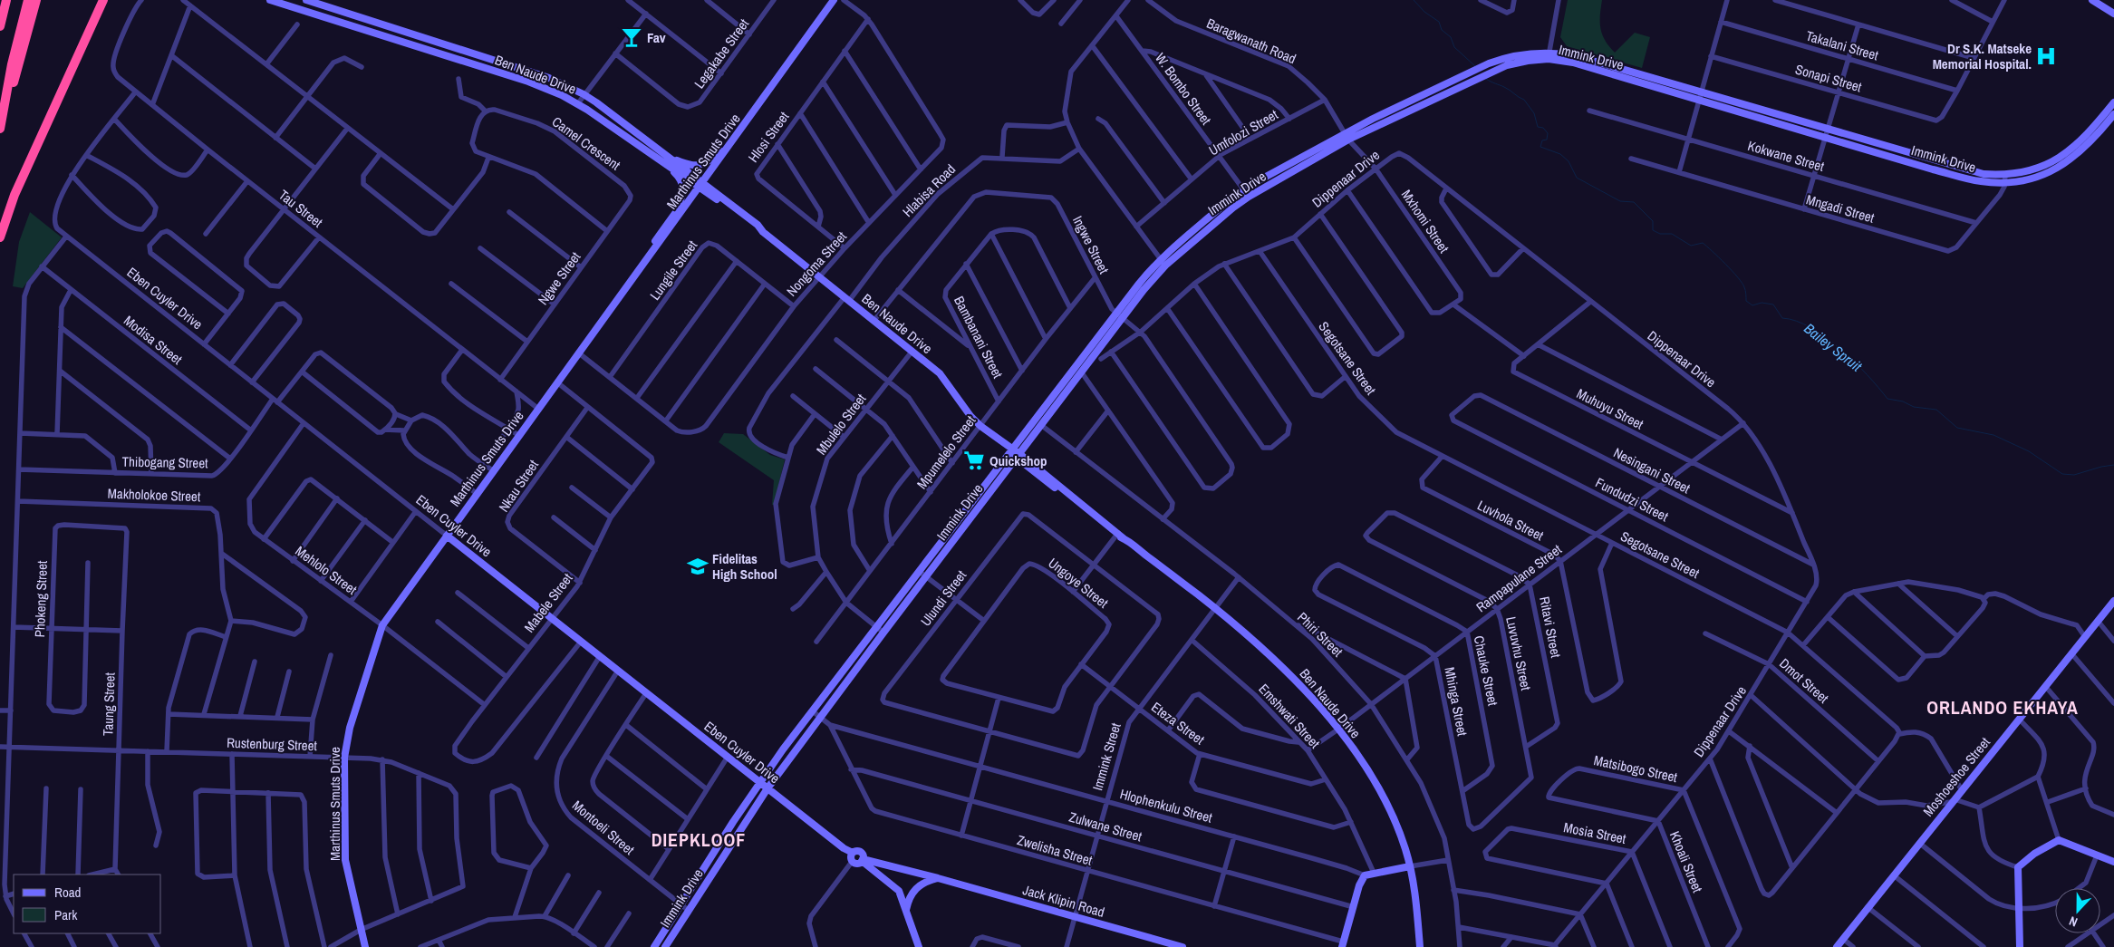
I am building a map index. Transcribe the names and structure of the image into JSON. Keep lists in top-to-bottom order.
{
  "streets": {
    "main road": [
      "Immink Drive",
      "Ben Naude Drive",
      "Marthinus Smuts Drive",
      "Eben Cuyler Drive",
      "Moshoeshoe Street",
      "Jack Klipin Road"
    ],
    "street": [
      "Baragwanath Road",
      "Takalani Street",
      "Legakabe Street",
      "Sonapi Street",
      "W. Bombo Street",
      "Umfolozi Street",
      "Hlosi Street",
      "Camel Crescent",
      "Kokwane Street",
      "Dippenaar Drive",
      "Hlabisa Road",
      "Tau Street",
      "Mngadi Street",
      "Mxhomi Street",
      "Ingwe Street",
      "Nongoma Street",
      "Lungile Street",
      "Ngwe Street",
      "Bambanani Street",
      "Modisa Street",
      "Segotsane Street",
      "Muhuyu Street",
      "Mbulelo Street",
      "Mpumelelo Street",
      "Thibogang Street",
      "Nesingani Street",
      "Nkau Street",
      "Makholokoe Street",
      "Fundudzi Street",
      "Luvhola Street",
      "Mehlolo Street",
      "Rampapulane Street",
      "Ungoye Street",
      "Ulundi Street",
      "Phokeng Street",
      "Mabele Street",
      "Ritavi Street",
      "Phiri Street",
      "Luvuvhu Street",
      "Chauke Street",
      "Dmot Street",
      "Mhinga Street",
      "Taung Street",
      "Emshwati Street",
      "Eteza Street",
      "Rustenburg Street",
      "Immink Street",
      "Matsibogo Street",
      "Hlophenkulu Street",
      "Zulwane Street",
      "Montoeli Street",
      "Mosia Street",
      "Zwelisha Street",
      "Khoali Street"
    ]
  },
  "crossings": [
    ["Baragwanath Road", "Immink Drive"],
    ["Baragwanath Road", "Umfolozi Street"],
    ["Baragwanath Road", "Mxhomi Street"],
    ["Takalani Street", "Sonapi Street"],
    ["Immink Drive", "Ben Naude Drive"],
    ["Immink Drive", "W. Bombo Street"],
    ["Immink Drive", "Mngadi Street"],
    ["Immink Drive", "Mxhomi Street"],
    ["Immink Drive", "Ingwe Street"],
    ["Immink Drive", "Eben Cuyler Drive"],
    ["Immink Drive", "Mbulelo Street"],
    ["Immink Drive", "Phiri Street"],
    ["Immink Drive", "Montoeli Street"],
    ["Immink Drive", "Zwelisha Street"],
    ["Ben Naude Drive", "Marthinus Smuts Drive"],
    ["Ben Naude Drive", "Hlabisa Road"],
    ["Ben Naude Drive", "Ingwe Street"],
    ["Ben Naude Drive", "Nongoma Street"],
    ["Ben Naude Drive", "Mbulelo Street"],
    ["Ben Naude Drive", "Mpumelelo Street"],
    ["Ben Naude Drive", "Rampapulane Street"],
    ["Ben Naude Drive", "Immink Street"],
    ["W. Bombo Street", "Umfolozi Street"],
    ["Hlosi Street", "Nongoma Street"],
    ["Camel Crescent", "Ngwe Street"],
    ["Kokwane Street", "Mngadi Street"],
    ["Marthinus Smuts Drive", "Tau Street"],
    ["Marthinus Smuts Drive", "Nongoma Street"],
    ["Marthinus Smuts Drive", "Eben Cuyler Drive"],
    ["Marthinus Smuts Drive", "Mehlolo Street"],
    ["Marthinus Smuts Drive", "Rustenburg Street"],
    ["Dippenaar Drive", "Mxhomi Street"],
    ["Dippenaar Drive", "Ingwe Street"],
    ["Dippenaar Drive", "Segotsane Street"],
    ["Dippenaar Drive", "Muhuyu Street"],
    ["Dippenaar Drive", "Nesingani Street"],
    ["Dippenaar Drive", "Fundudzi Street"],
    ["Dippenaar Drive", "Rampapulane Street"],
    ["Dippenaar Drive", "Dmot Street"],
    ["Dippenaar Drive", "Matsibogo Street"],
    ["Dippenaar Drive", "Mosia Street"],
    ["Dippenaar Drive", "Khoali Street"],
    ["Tau Street", "Ngwe Street"],
    ["Ingwe Street", "Mpumelelo Street"],
    ["Nongoma Street", "Lungile Street"],
    ["Eben Cuyler Drive", "Thibogang Street"],
    ["Eben Cuyler Drive", "Mehlolo Street"],
    ["Eben Cuyler Drive", "Mabele Street"],
    ["Eben Cuyler Drive", "Montoeli Street"],
    ["Bambanani Street", "Mpumelelo Street"],
    ["Modisa Street", "Thibogang Street"],
    ["Segotsane Street", "Luvhola Street"],
    ["Segotsane Street", "Rampapulane Street"],
    ["Muhuyu Street", "Rampapulane Street"],
    ["Mbulelo Street", "Mpumelelo Street"],
    ["Nesingani Street", "Fundudzi Street"],
    ["Nesingani Street", "Rampapulane Street"],
    ["Nkau Street", "Mabele Street"],
    ["Fundudzi Street", "Rampapulane Street"],
    ["Luvhola Street", "Rampapulane Street"],
    ["Mehlolo Street", "Mabele Street"],
    ["Rampapulane Street", "Ritavi Street"],
    ["Rampapulane Street", "Phiri Street"],
    ["Rampapulane Street", "Luvuvhu Street"],
    ["Rampapulane Street", "Chauke Street"],
    ["Rampapulane Street", "Mhinga Street"],
    ["Rampapulane Street", "Emshwati Street"],
    ["Ungoye Street", "Eteza Street"],
    ["Phokeng Street", "Taung Street"],
    ["Ritavi Street", "Luvuvhu Street"],
    ["Phiri Street", "Immink Street"],
    ["Luvuvhu Street", "Mhinga Street"],
    ["Chauke Street", "Mhinga Street"],
    ["Taung Street", "Rustenburg Street"],
    ["Emshwati Street", "Eteza Street"],
    ["Emshwati Street", "Immink Street"],
    ["Eteza Street", "Immink Street"],
    ["Immink Street", "Hlophenkulu Street"],
    ["Immink Street", "Zulwane Street"],
    ["Immink Street", "Zwelisha Street"],
    ["Immink Street", "Jack Klipin Road"],
    ["Matsibogo Street", "Khoali Street"],
    ["Hlophenkulu Street", "Zwelisha Street"],
    ["Zulwane Street", "Zwelisha Street"]
  ],
  "districts": ["ORLANDO EKHAYA", "DIEPKLOOF"],
  "water": ["Bailey Spruit"],
  "places": {
    "bar": ["Fav"],
    "hospital": ["Dr S.K. Matseke Memorial Hospital."],
    "supermarket": ["Quickshop"],
    "school or university": ["Fidelitas High School"]
  },
  "legend": ["Road", "Park"],
  "north": "bottom"
}
